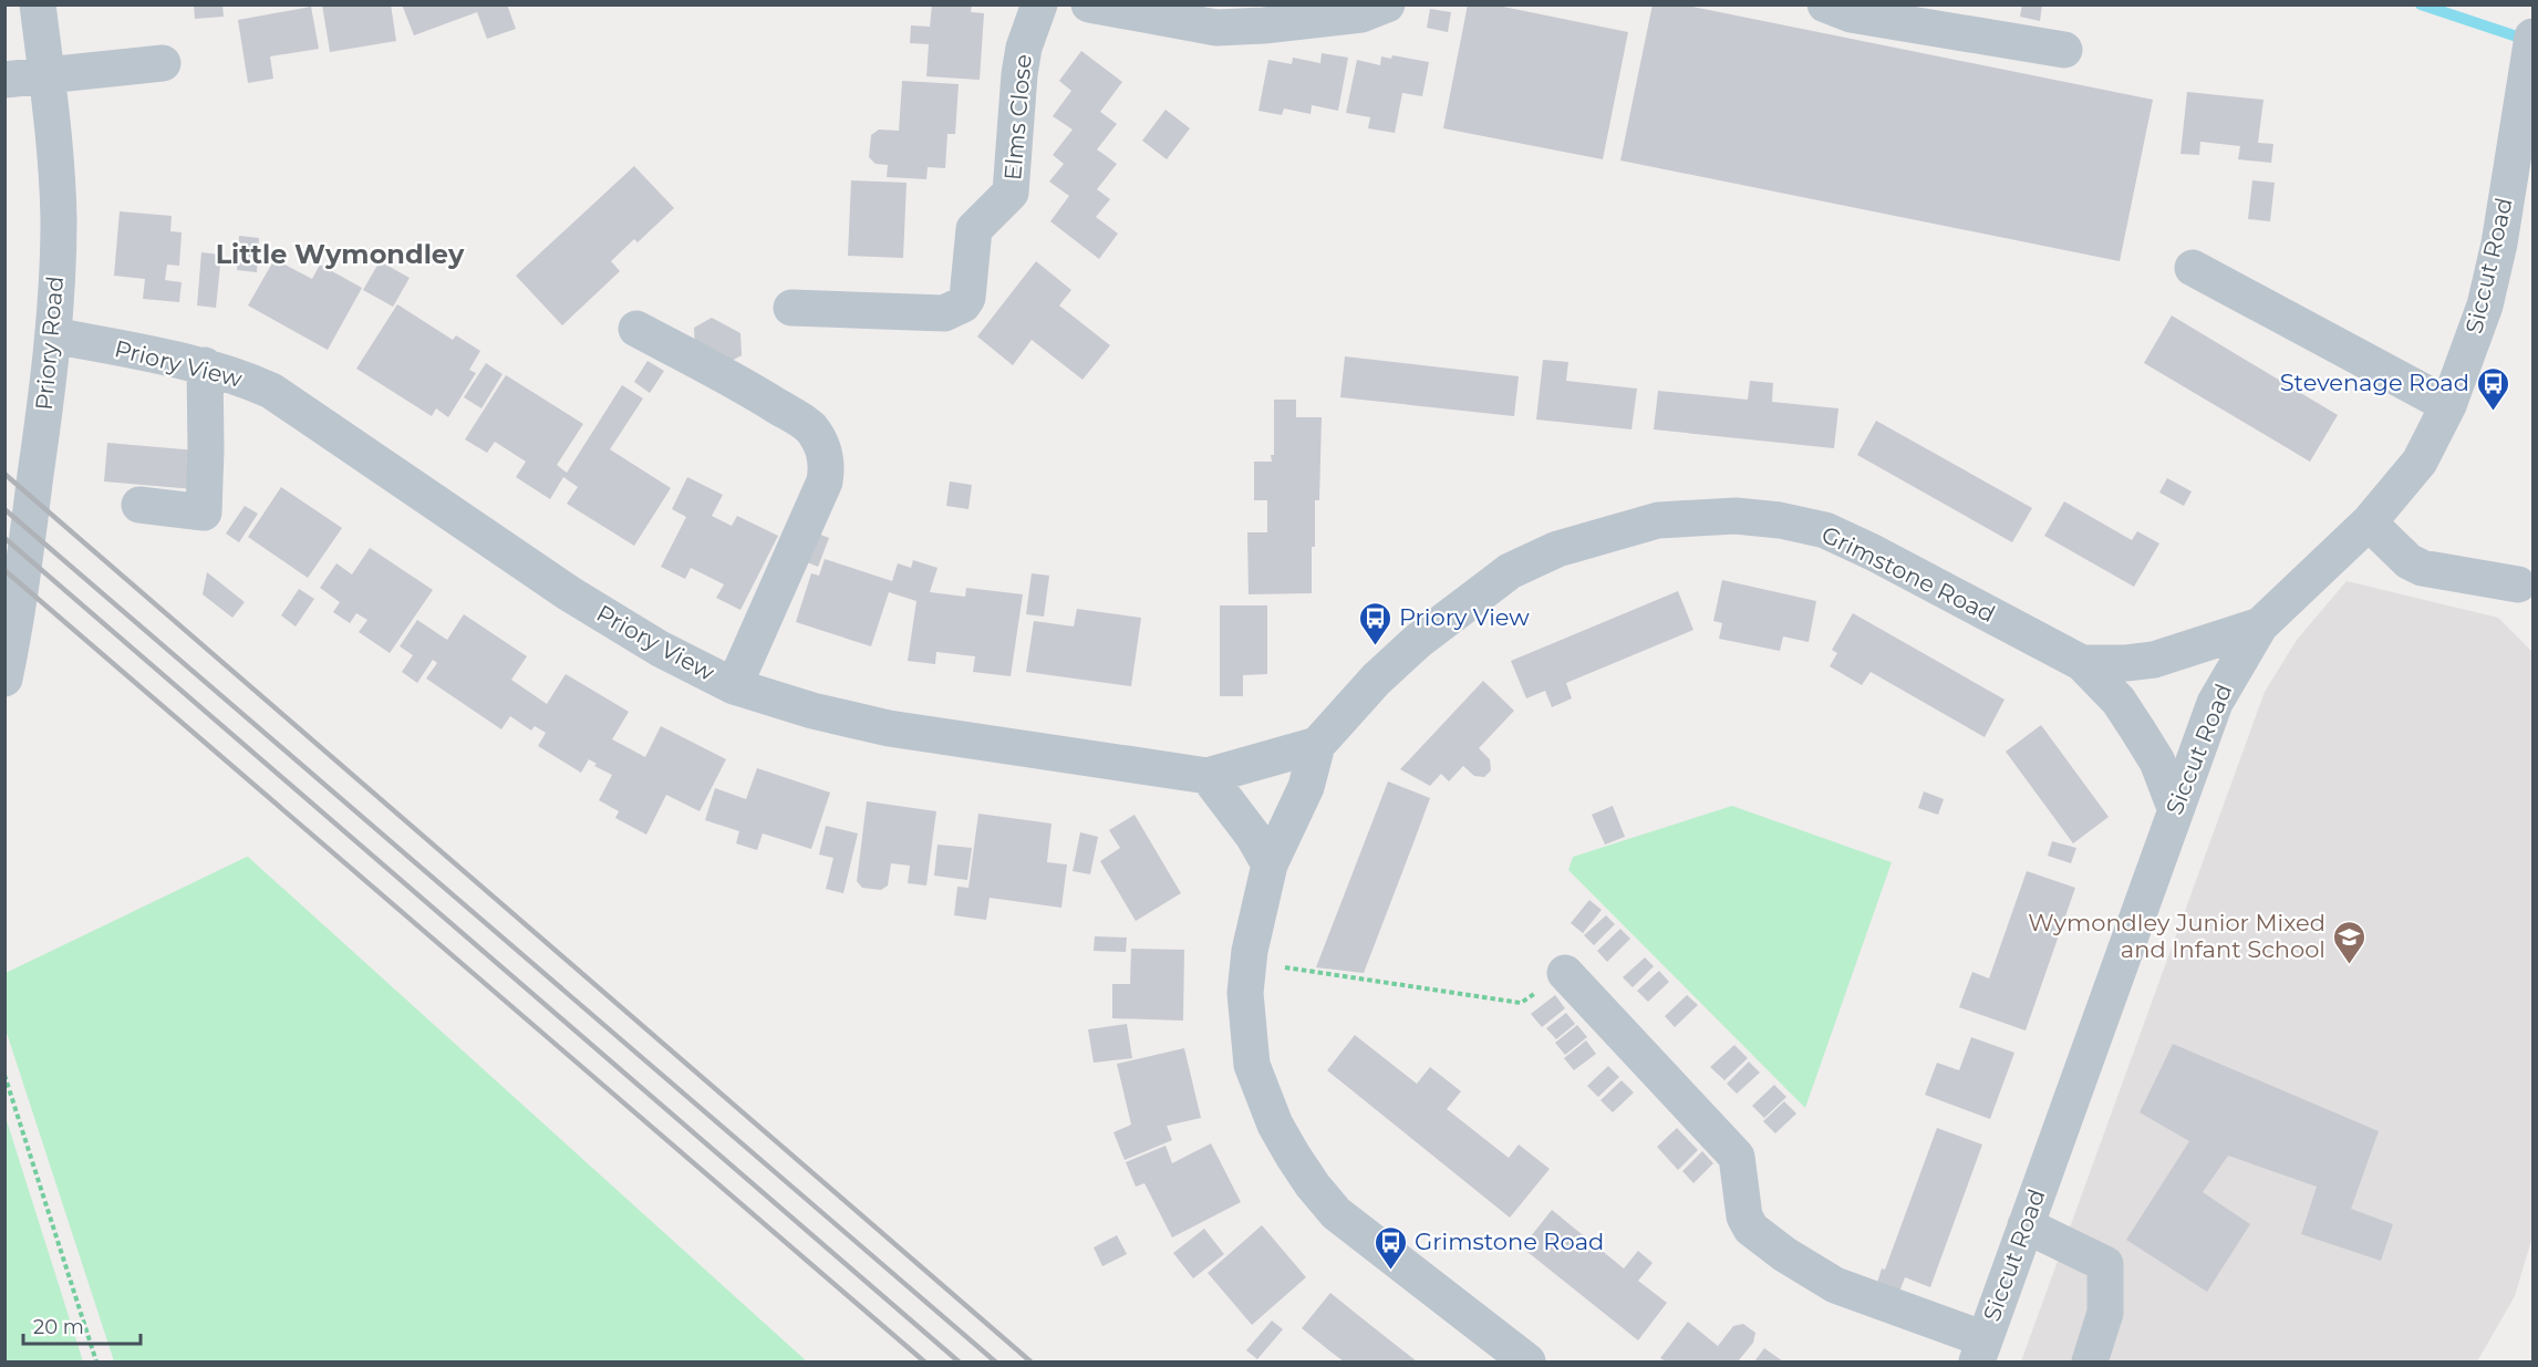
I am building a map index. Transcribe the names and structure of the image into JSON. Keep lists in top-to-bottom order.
{
  "streets": {
    "street": [
      "Elms Close",
      "Siccut Road",
      "Priory Road",
      "Priory View",
      "Grimstone Road"
    ]
  },
  "crossings": [
    ["Siccut Road", "Grimstone Road"],
    ["Priory Road", "Priory View"],
    ["Priory View", "Grimstone Road"]
  ],
  "districts": ["Little Wymondley"],
  "places": {
    "bus stop": ["Stevenage Road", "Priory View", "Grimstone Road"],
    "school or university": ["Wymondley Junior Mixed and Infant School"]
  },
  "scale_bar": "20 m"
}
